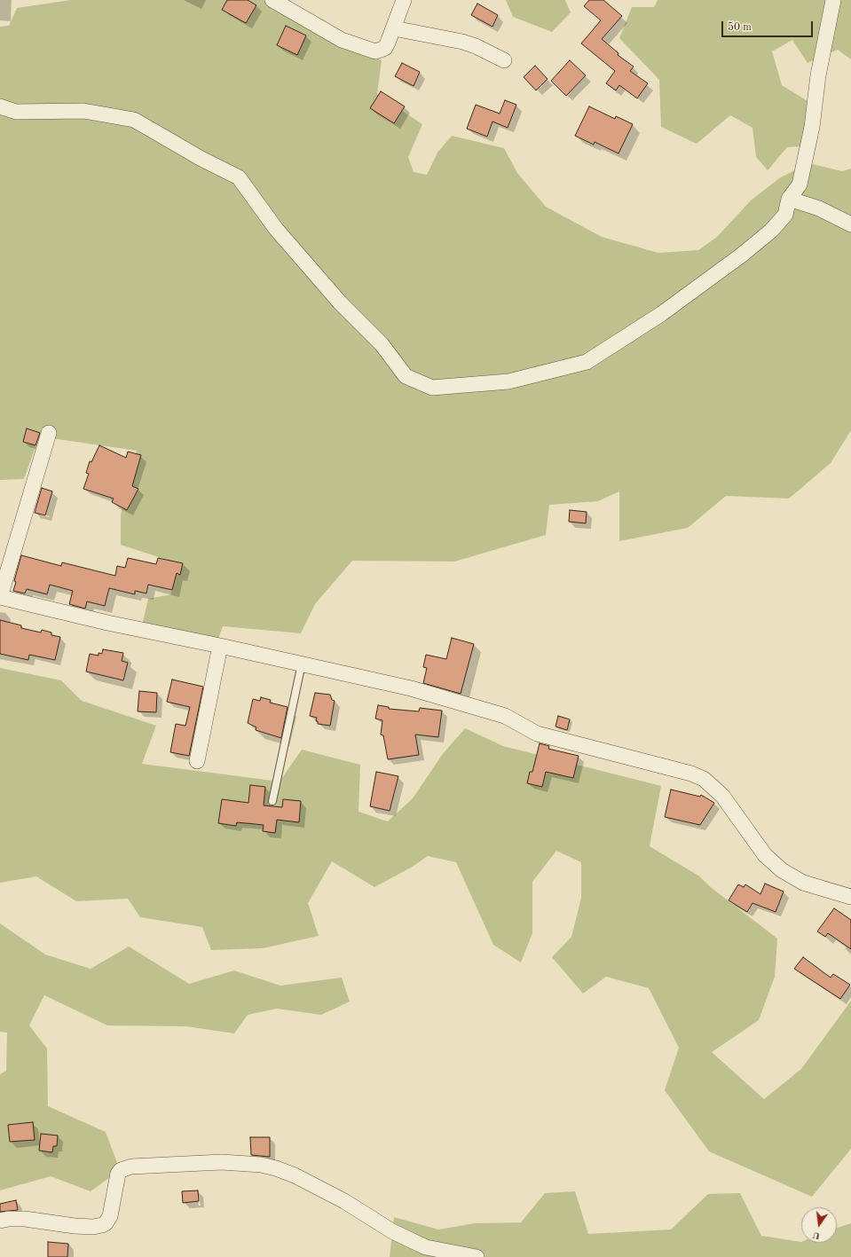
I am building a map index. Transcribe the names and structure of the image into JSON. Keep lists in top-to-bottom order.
{
  "scale_bar": "50 m",
  "north": "bottom"
}
